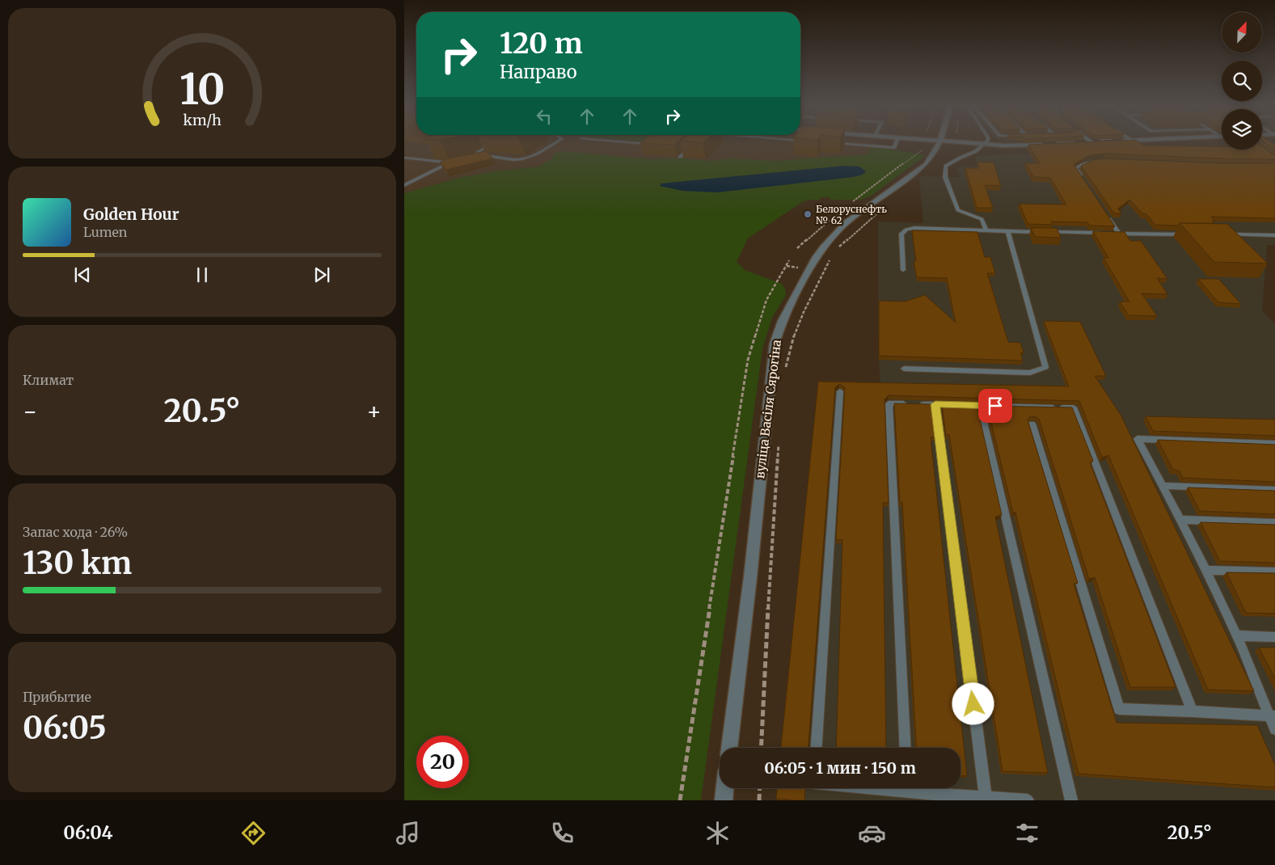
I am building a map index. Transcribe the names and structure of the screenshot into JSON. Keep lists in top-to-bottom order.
{
  "streets": {
    "street": ["вуліца Васіля Сярогіна"]
  },
  "places": ["Белоруснефть № 62"],
  "north": "top right",
  "page": {
    "turn": ["120 m", "Направо"],
    "song": ["Golden Hour", "Lumen"],
    "tile": [
      "Климат",
      ["Запас хода · 26%", "130 km"],
      ["Прибытие", "06:05"]
    ],
    "heat": ["−", "20.5°", "+"],
    "limit": "20",
    "trip": "06:05 · 1 мин · 150 m",
    "tabs": ["06:04", "20.5°"],
    "gauge": ["10", "km/h"]
  }
}
